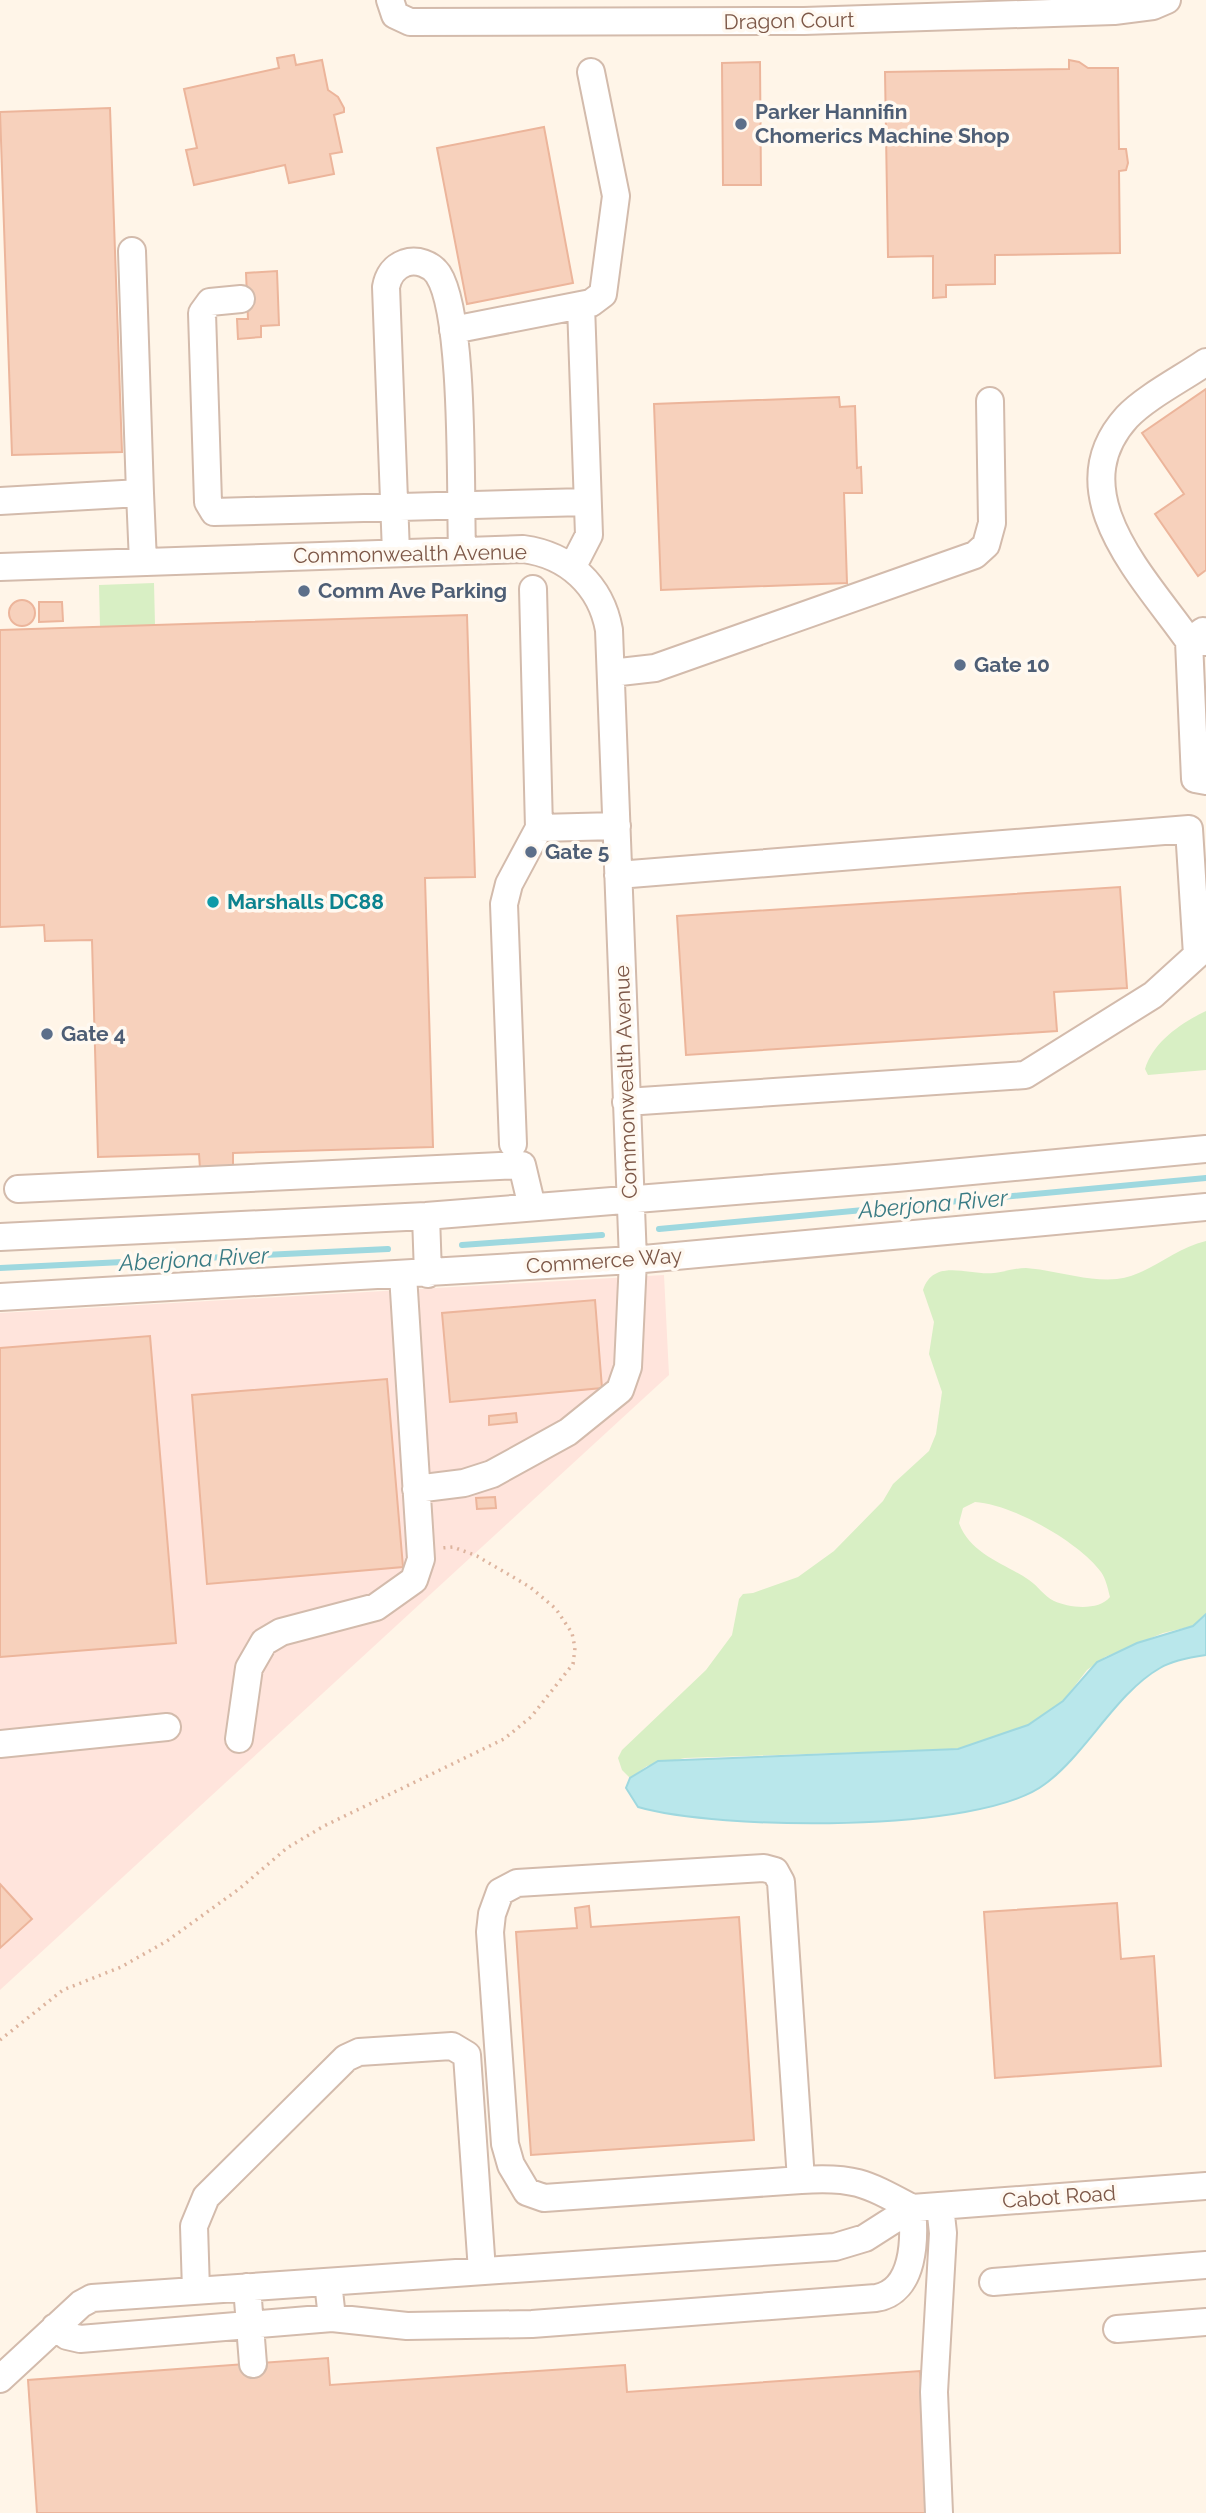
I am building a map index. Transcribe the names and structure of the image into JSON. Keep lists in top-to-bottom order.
{
  "streets": {
    "street": [
      "Dragon Court",
      "Commonwealth Avenue",
      "Commerce Way",
      "Cabot Road"
    ]
  },
  "crossings": [
    ["Commonwealth Avenue", "Commerce Way"]
  ],
  "water": ["Aberjona River"],
  "places": [
    "Parker Hannifin Chomerics Machine Shop",
    "Comm Ave Parking",
    "Gate 10",
    "Gate 5",
    "Marshalls DC88",
    "Gate 4"
  ]
}
